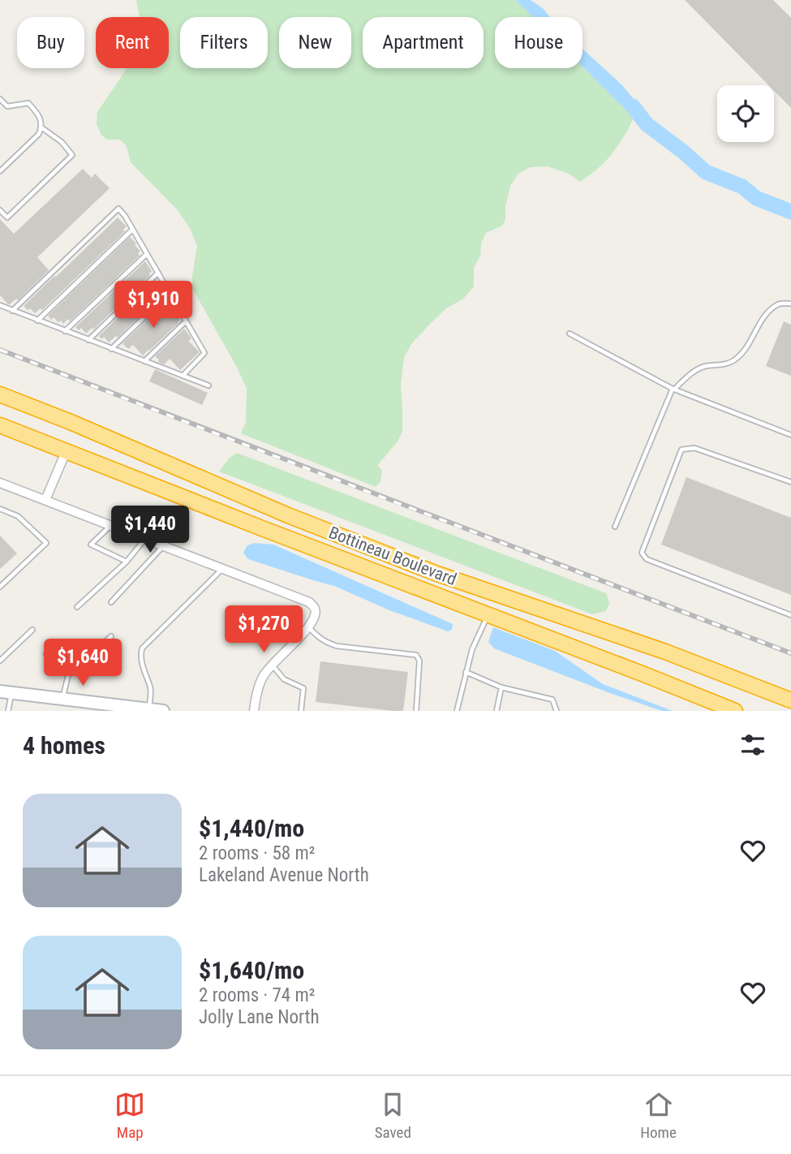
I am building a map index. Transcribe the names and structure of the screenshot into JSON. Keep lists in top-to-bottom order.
{
  "streets": {
    "highway": ["Bottineau Boulevard"]
  },
  "page": {
    "chip": [
      "Buy",
      "Rent",
      "Filters",
      "New",
      "Apartment",
      "House"
    ],
    "price": [
      "$1,910",
      "$1,440",
      "$1,270",
      "$1,640"
    ],
    "heading": "4 homes",
    "list": [
      {
        "name": "$1,440/mo",
        "note": "2 rooms · 58 m² · Lakeland Avenue North"
      },
      {
        "name": "$1,640/mo",
        "note": "2 rooms · 74 m² · Jolly Lane North"
      }
    ],
    "tabs": ["Map", "Saved", "Home"]
  }
}
